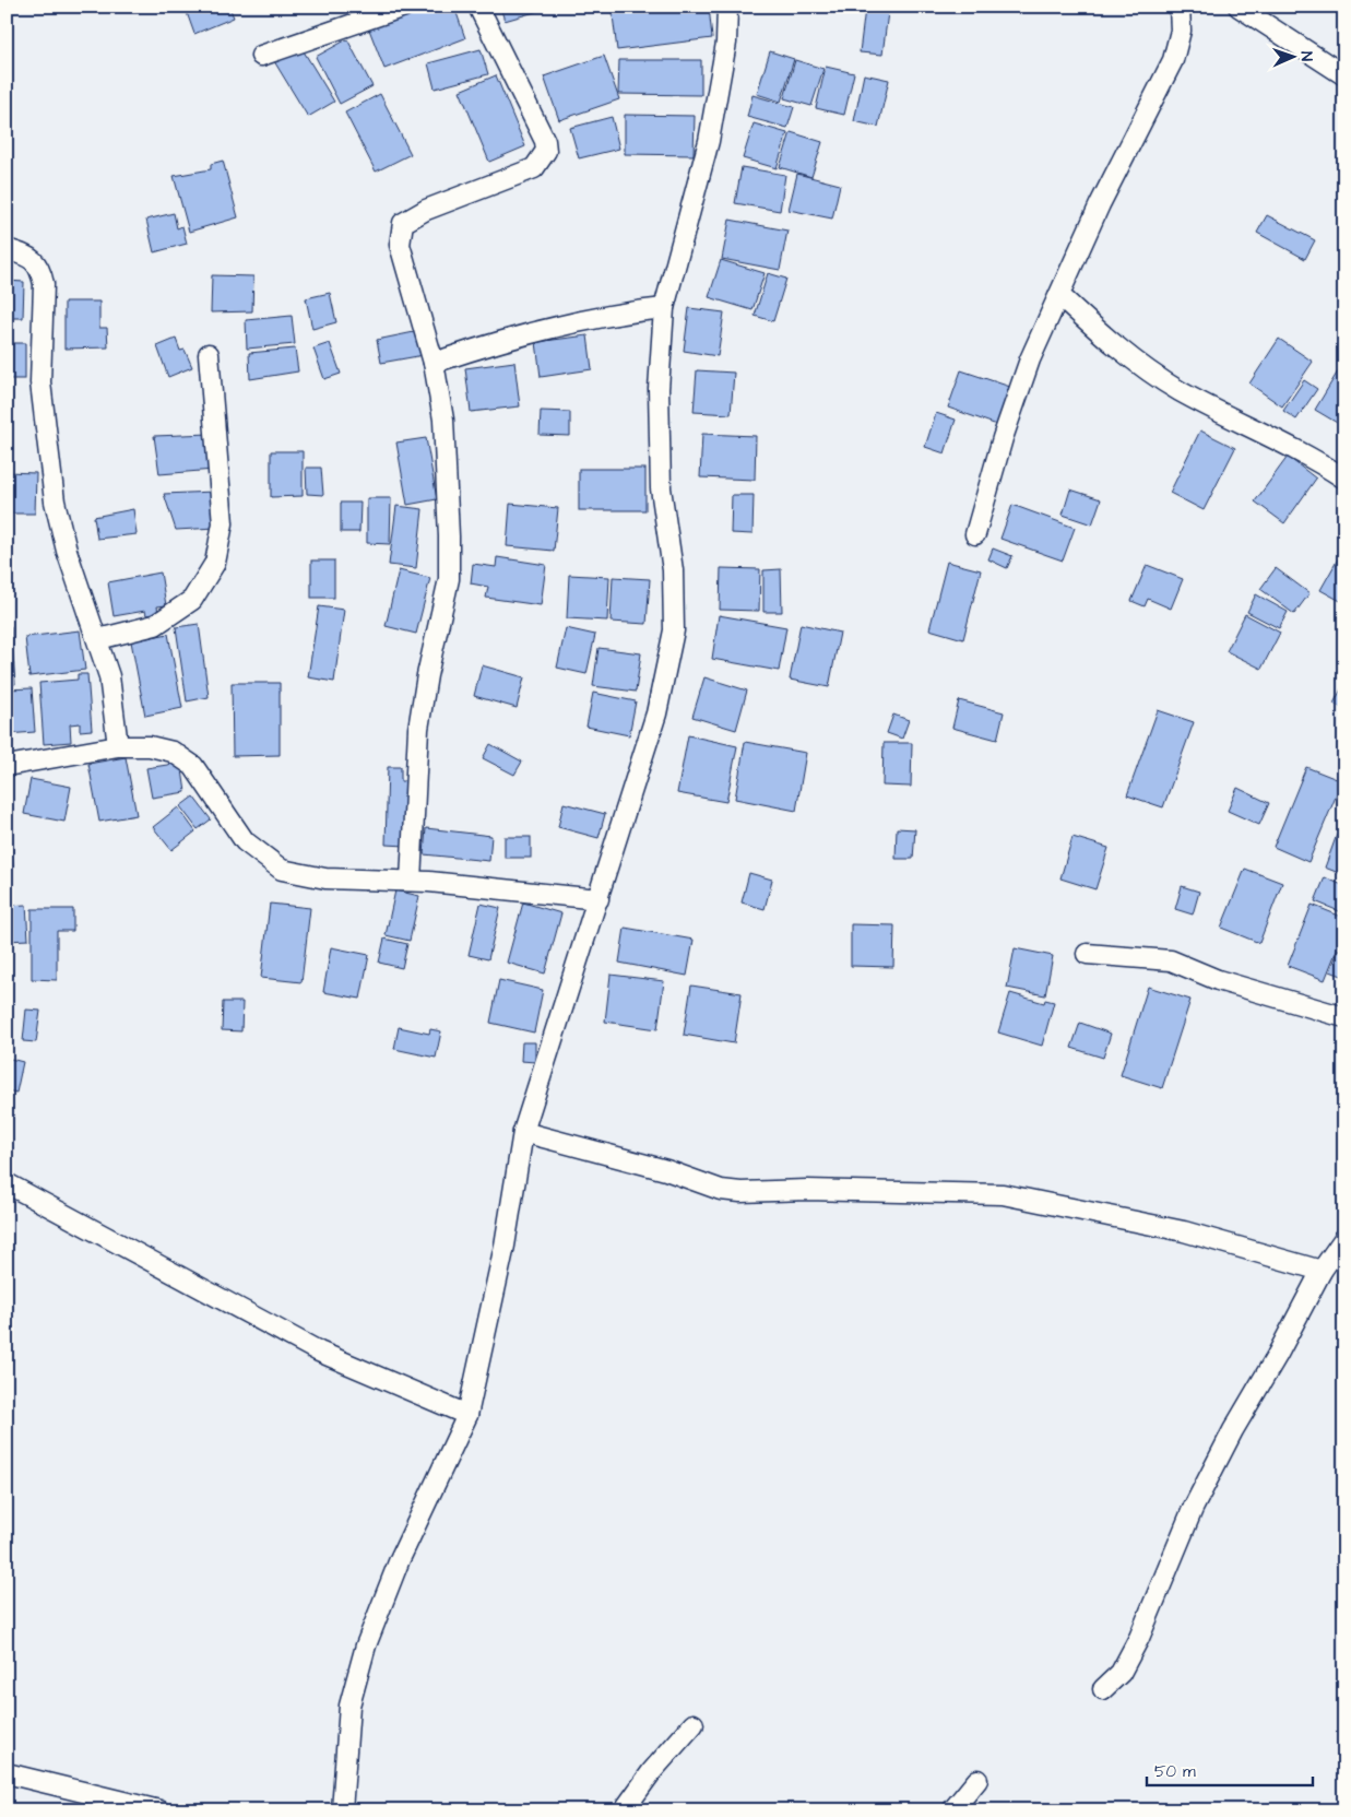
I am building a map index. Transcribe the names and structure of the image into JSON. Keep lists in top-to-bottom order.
{
  "scale_bar": "50 m",
  "north": "right"
}
